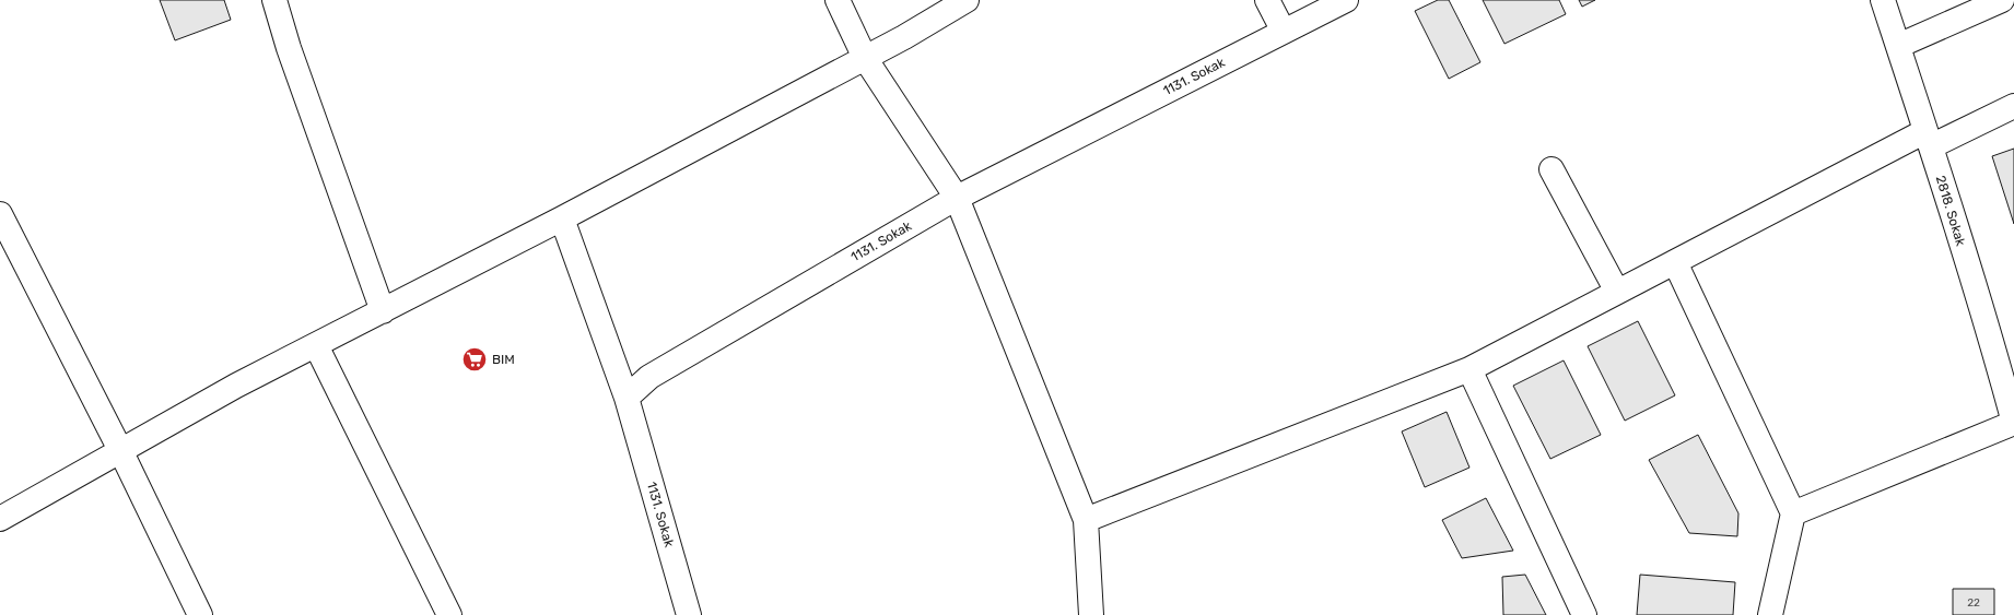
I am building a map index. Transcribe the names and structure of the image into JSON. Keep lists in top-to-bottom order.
{
  "streets": {
    "street": ["1131. Sokak", "2818. Sokak"]
  },
  "places": {
    "supermarket": ["BIM"]
  },
  "house_numbers": ["22"]
}
